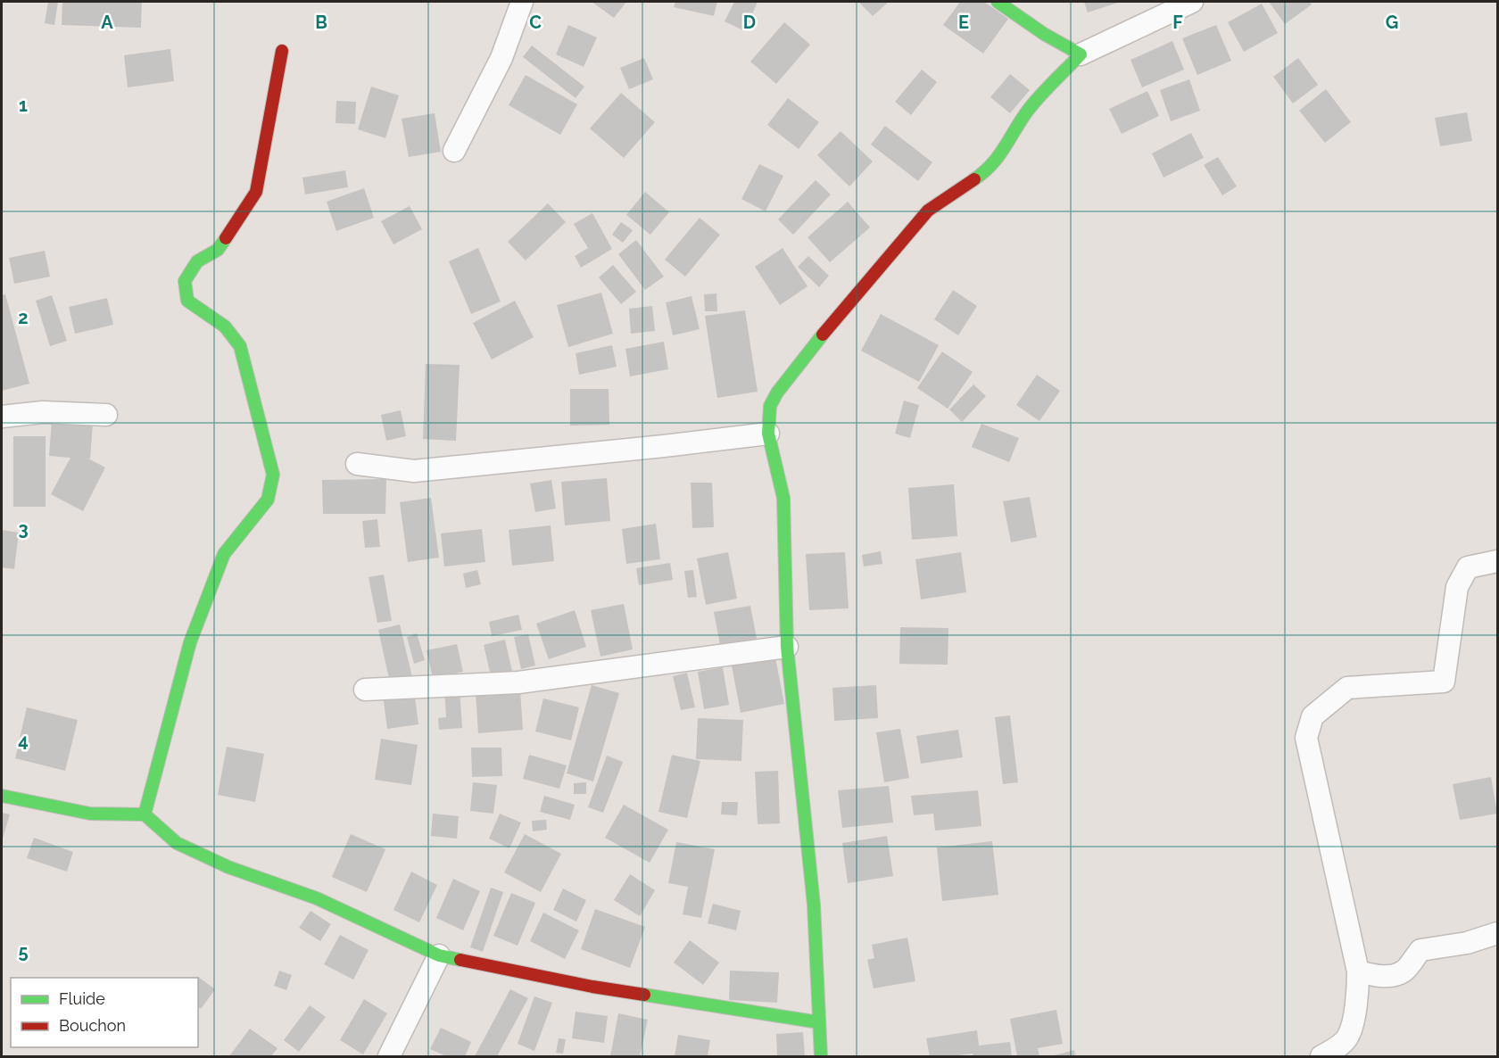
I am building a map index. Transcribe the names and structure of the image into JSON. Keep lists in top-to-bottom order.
{
  "legend": ["Fluide", "Bouchon"],
  "grid": {
    "columns": [
      "A",
      "B",
      "C",
      "D",
      "E",
      "F",
      "G"
    ],
    "rows": [
      "1",
      "2",
      "3",
      "4",
      "5"
    ]
  }
}
